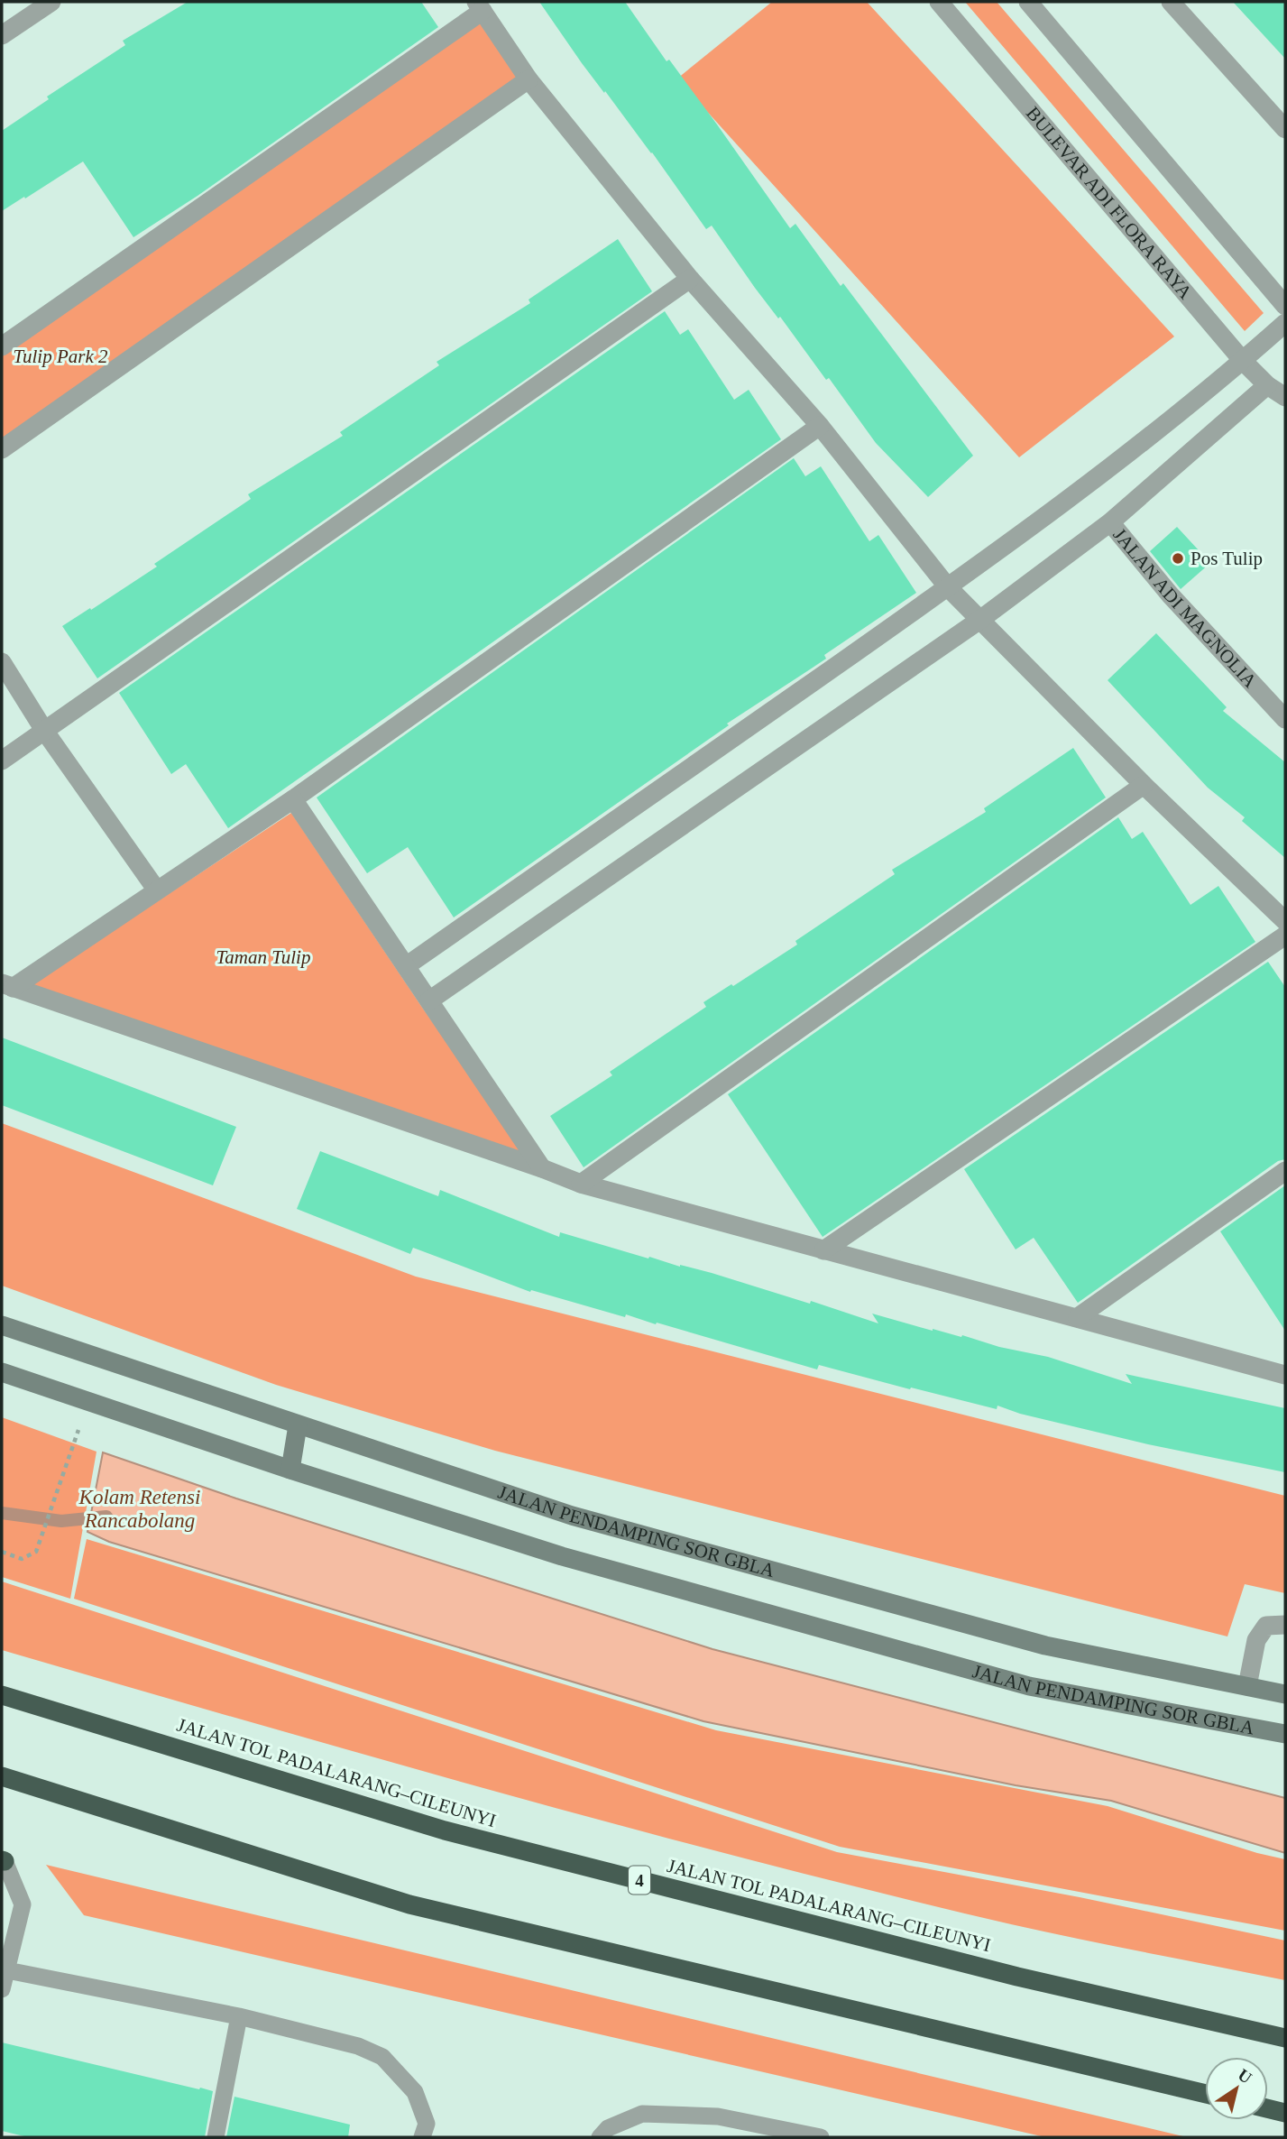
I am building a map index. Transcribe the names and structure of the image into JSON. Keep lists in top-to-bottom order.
{
  "streets": {
    "highway": ["JALAN TOL PADALARANG–CILEUNYI", "4"],
    "street": ["BULEVAR ADI FLORA RAYA", "JALAN ADI MAGNOLIA", "JALAN PENDAMPING SOR GBLA"]
  },
  "water": ["Kolam Retensi Rancabolang"],
  "parks": ["Tulip Park 2", "Taman Tulip"],
  "places": ["Pos Tulip"],
  "north": "top right"
}
